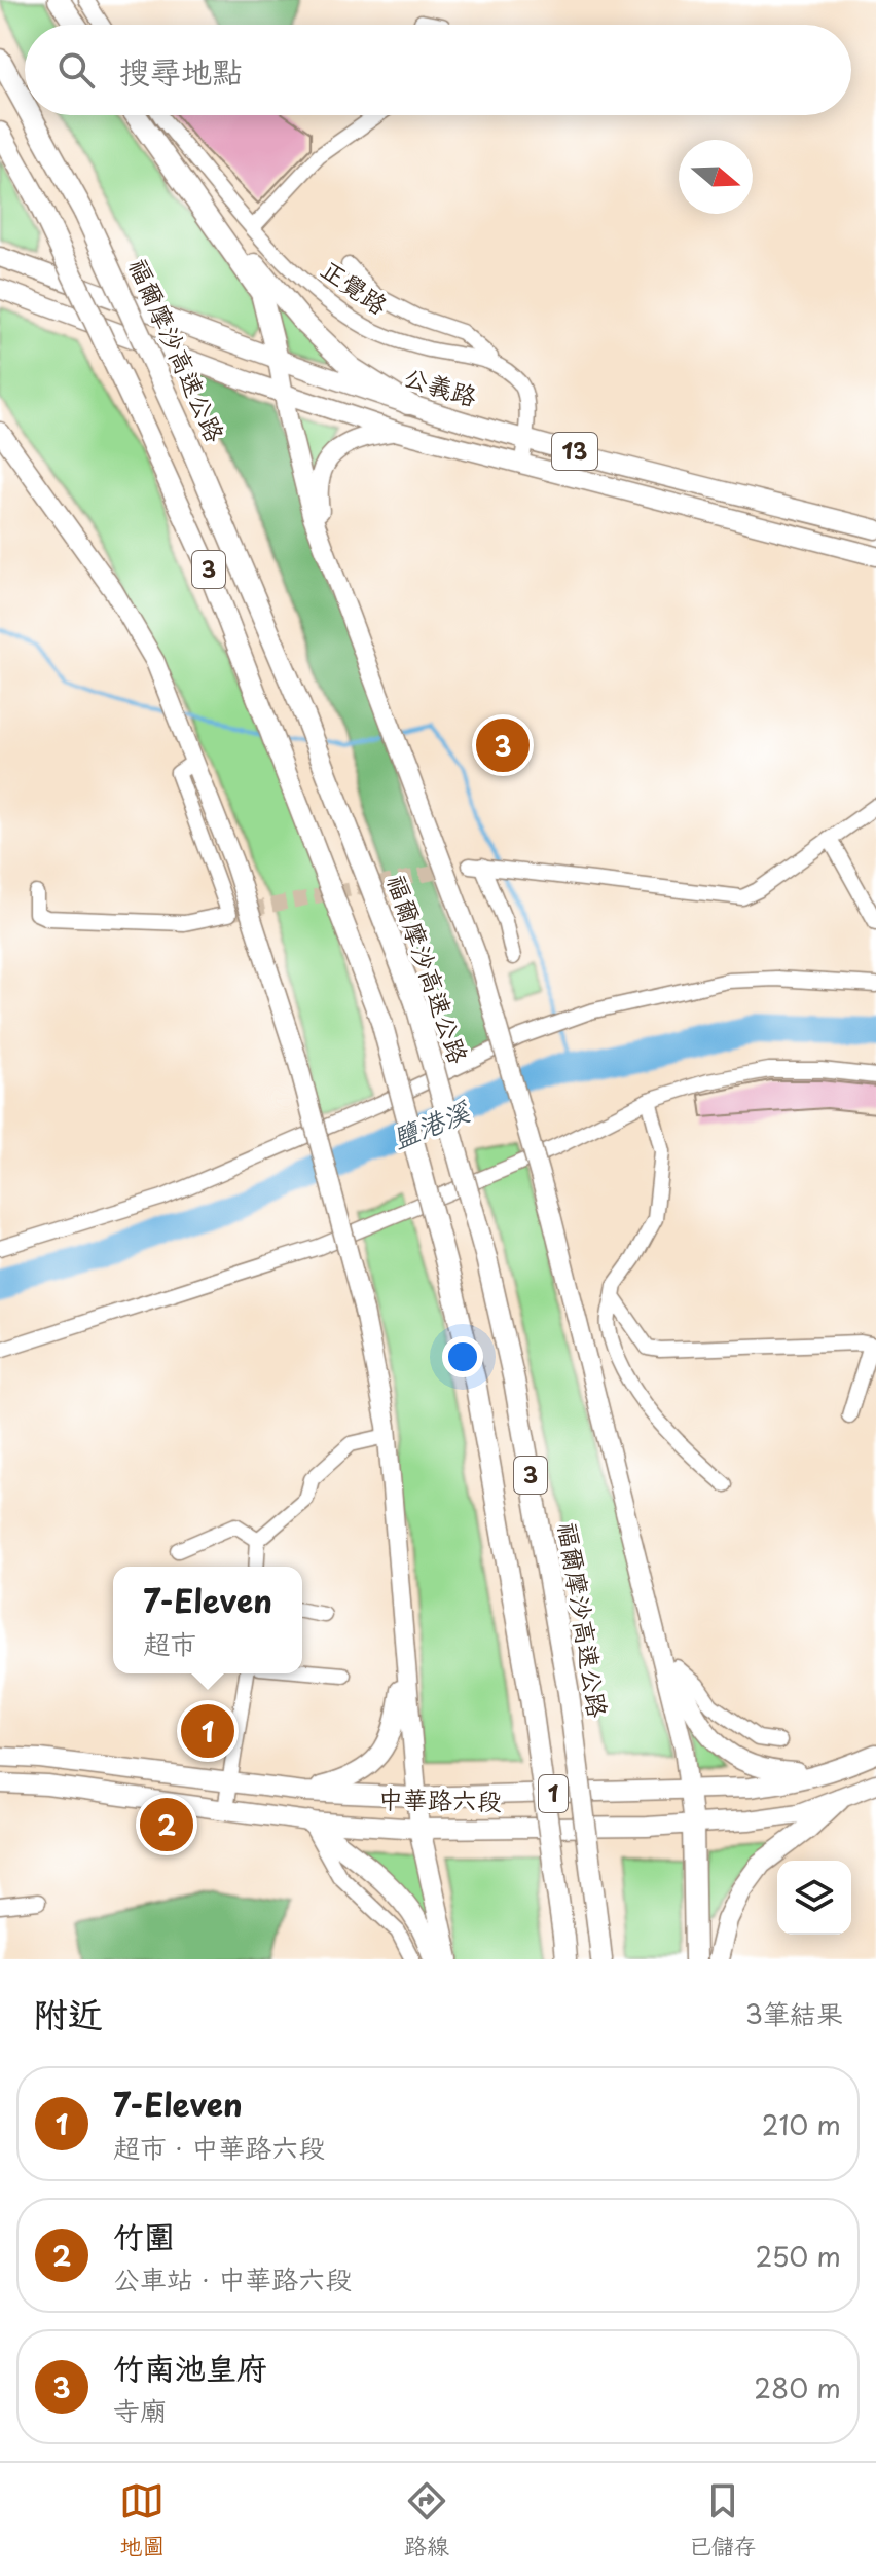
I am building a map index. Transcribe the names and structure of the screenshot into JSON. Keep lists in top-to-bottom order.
{
  "streets": {
    "highway": ["福爾摩沙高速公路", "3"],
    "main road": [
      "公義路",
      "13",
      "1",
      "中華路六段"
    ],
    "street": ["正覺路"]
  },
  "water": ["鹽港溪"],
  "north": "right",
  "page": {
    "search": "搜尋地點",
    "pins": ["3", "1", "2"],
    "popup": ["7-Eleven", "超市"],
    "heading": ["附近", "3筆結果"],
    "list": [
      {
        "mark": "1",
        "name": "7-Eleven",
        "note": "超市 · 中華路六段",
        "value": "210 m"
      },
      {
        "mark": "2",
        "name": "竹圍",
        "note": "公車站 · 中華路六段",
        "value": "250 m"
      },
      {
        "mark": "3",
        "name": "竹南池皇府",
        "note": "寺廟",
        "value": "280 m"
      }
    ],
    "nav": ["地圖", "路線", "已儲存"]
  }
}
